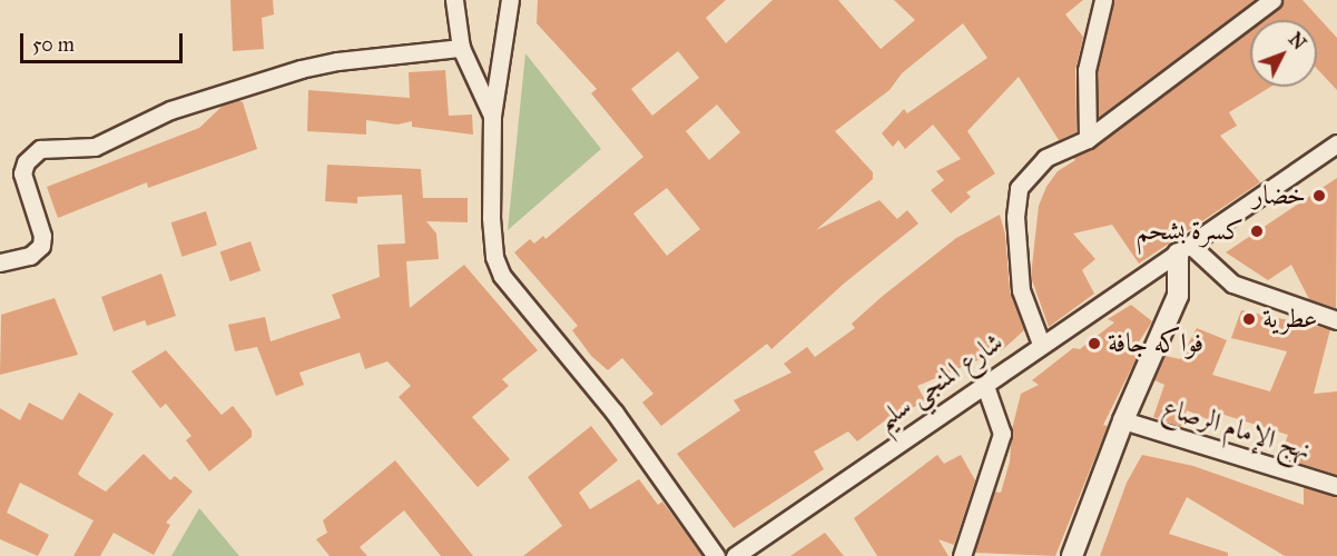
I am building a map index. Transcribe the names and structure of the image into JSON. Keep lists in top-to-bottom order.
{
  "streets": {
    "street": ["شارع المنجي سليم", "نهج الإمام الرصاع"]
  },
  "places": [
    "خضار",
    "كسرة بشحم",
    "عطرية",
    "فواكه جافة"
  ],
  "scale_bar": "50 m",
  "north": "top right"
}
